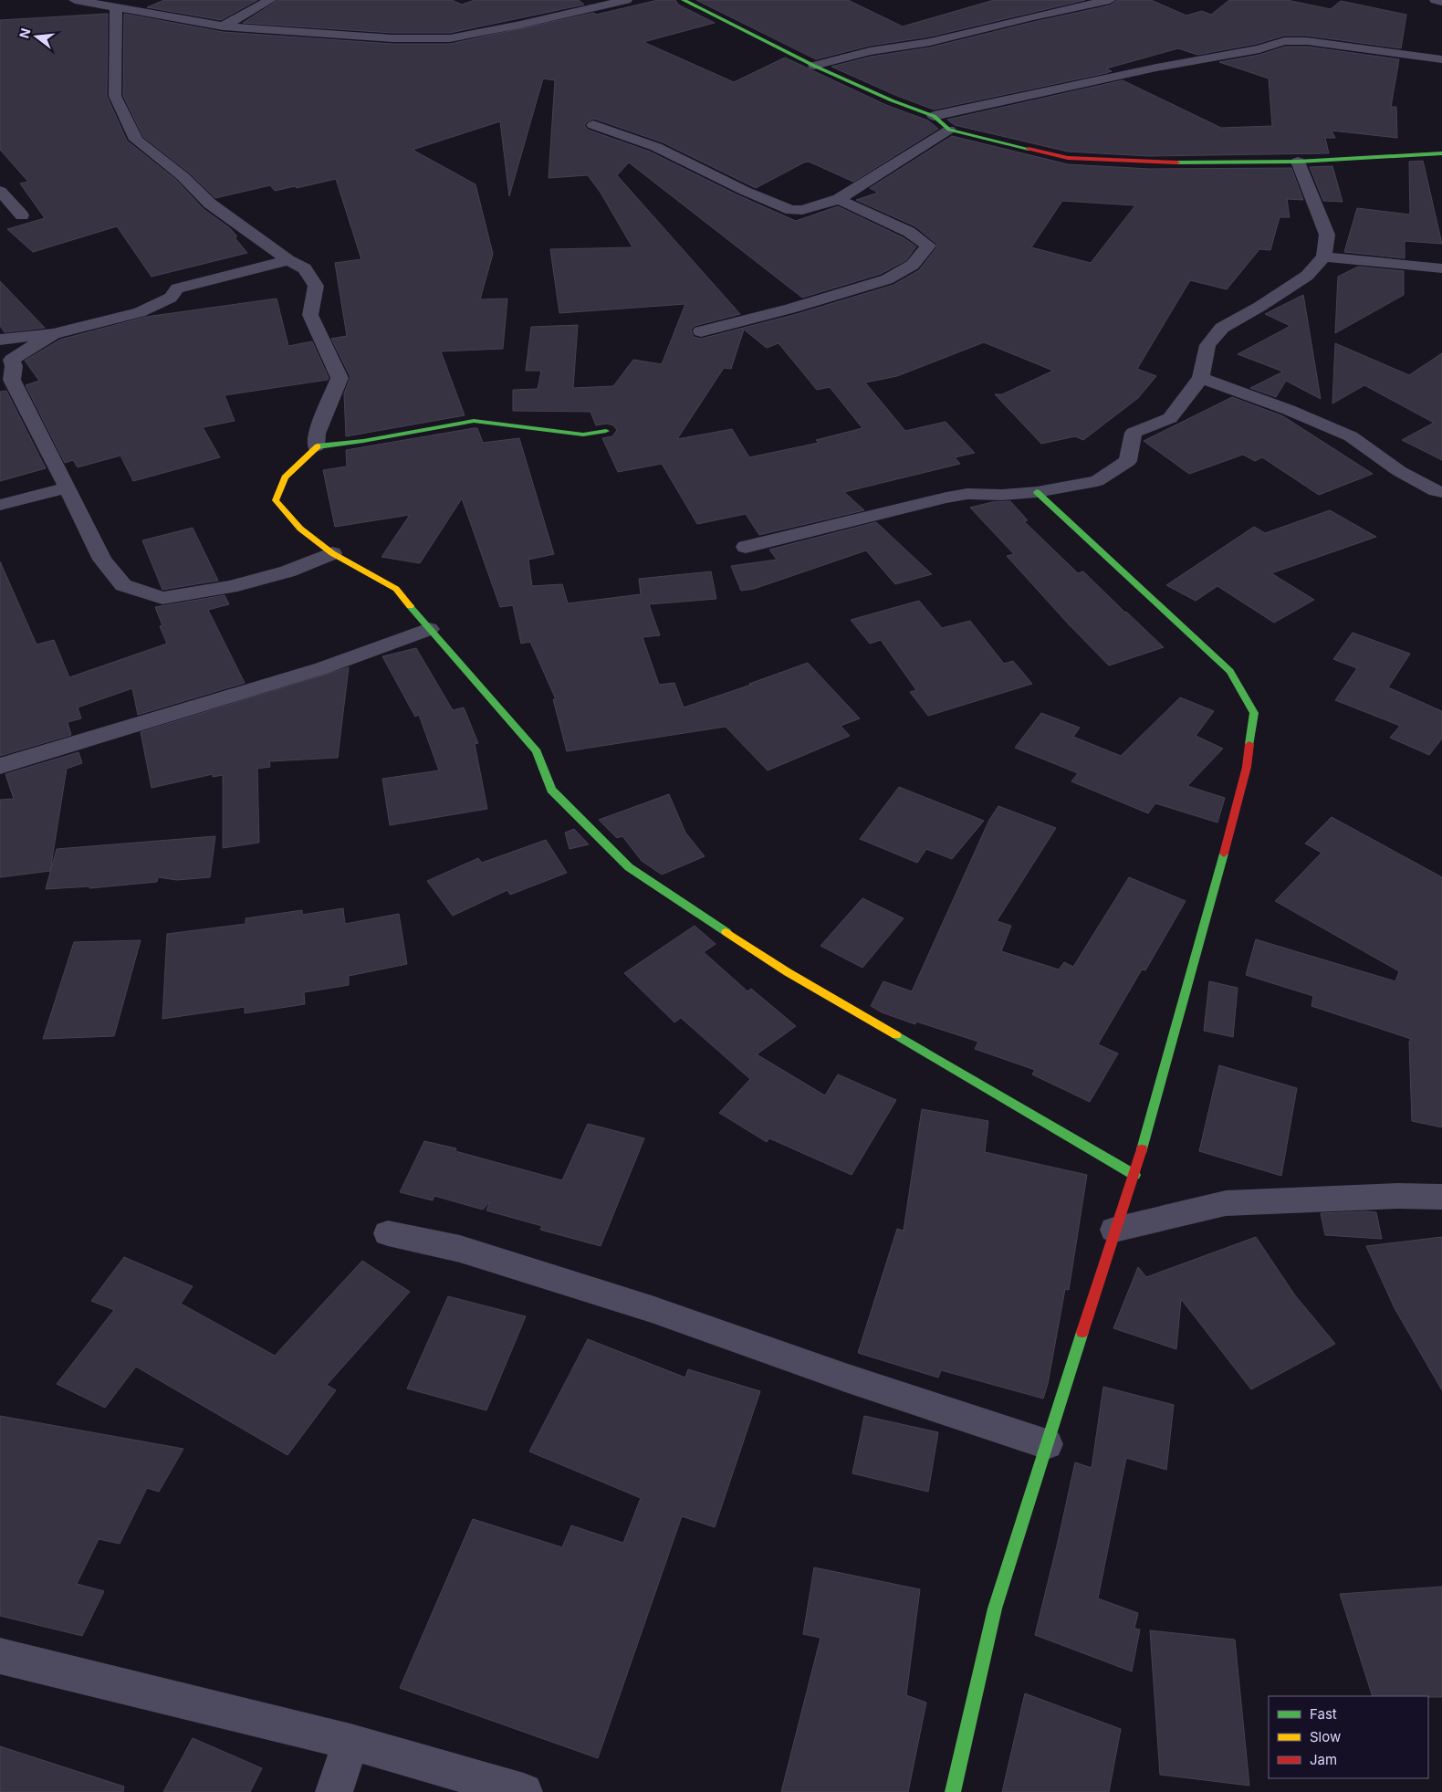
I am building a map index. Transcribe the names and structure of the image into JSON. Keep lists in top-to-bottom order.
{
  "legend": ["Fast", "Slow", "Jam"],
  "north": "left"
}
